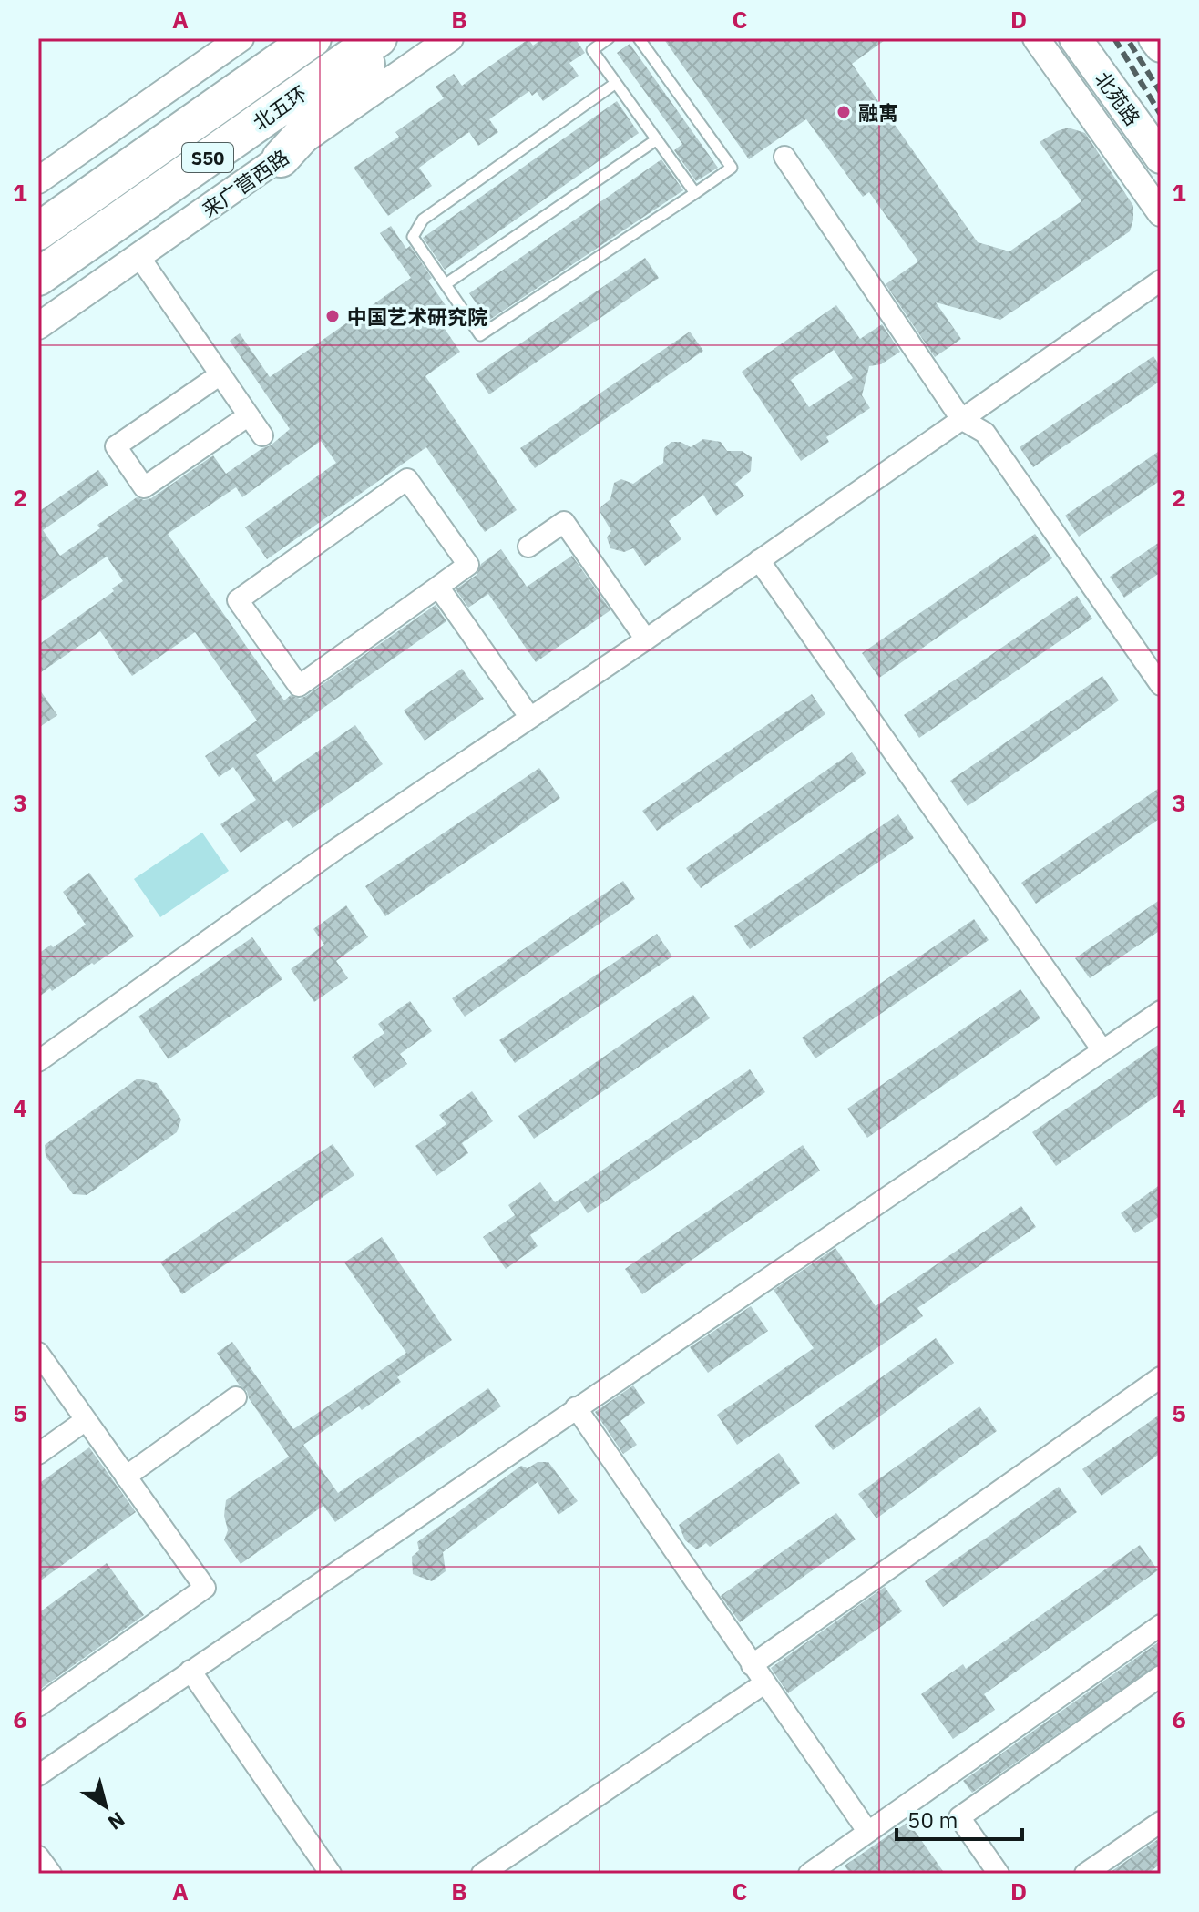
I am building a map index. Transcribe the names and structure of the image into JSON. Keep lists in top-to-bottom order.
{
  "streets": {
    "highway": ["北五环", "S50"],
    "main road": ["北苑路"],
    "street": ["来广营西路"]
  },
  "places": ["融寓", "中国艺术研究院"],
  "scale_bar": "50 m",
  "north": "bottom right",
  "grid": {
    "columns": [
      "A",
      "B",
      "C",
      "D"
    ],
    "rows": [
      "1",
      "2",
      "3",
      "4",
      "5",
      "6"
    ]
  }
}
